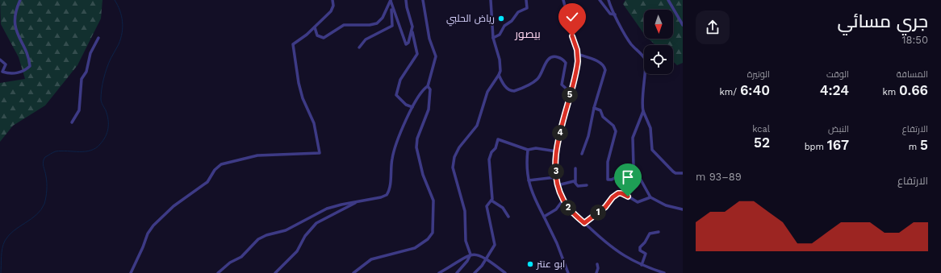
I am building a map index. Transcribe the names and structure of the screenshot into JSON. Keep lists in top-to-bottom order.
{
  "districts": ["بيصور"],
  "places": ["رياض الحلبي", "ابو عنتر"],
  "north": "bottom",
  "page": {
    "heading": ["جري مسائي", "18:50"],
    "stats": [
      ["المسافة", "0.66 km"],
      ["الوقت", "4:24"],
      ["الوتيرة", "6:40 /km"],
      ["الارتفاع", "5 m"],
      ["النبض", "167 bpm"],
      ["kcal", "52"]
    ],
    "pins": [
      "5",
      "4",
      "3",
      "2",
      "1"
    ],
    "chart": ["الارتفاع", "89–93 m"]
  }
}
